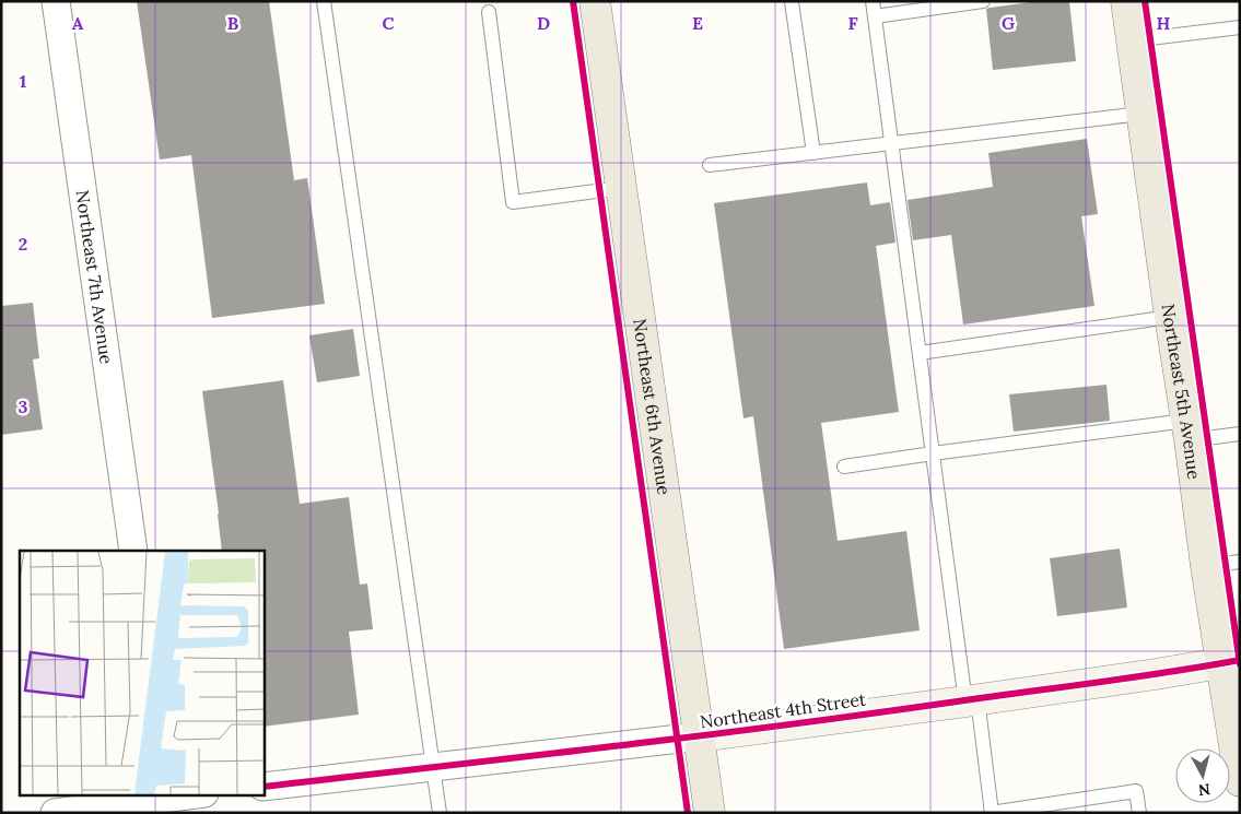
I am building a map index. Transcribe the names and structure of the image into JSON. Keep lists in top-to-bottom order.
{
  "streets": {
    "main road": ["Northeast 5th Avenue", "Northeast 6th Avenue"],
    "street": ["Northeast 7th Avenue", "Northeast 4th Street"]
  },
  "crossings": [
    ["Northeast 5th Avenue", "Northeast 4th Street"],
    ["Northeast 6th Avenue", "Northeast 4th Street"]
  ],
  "north": "bottom",
  "grid": {
    "columns": [
      "A",
      "B",
      "C",
      "D",
      "E",
      "F",
      "G",
      "H"
    ],
    "rows": ["1", "2", "3"]
  }
}
